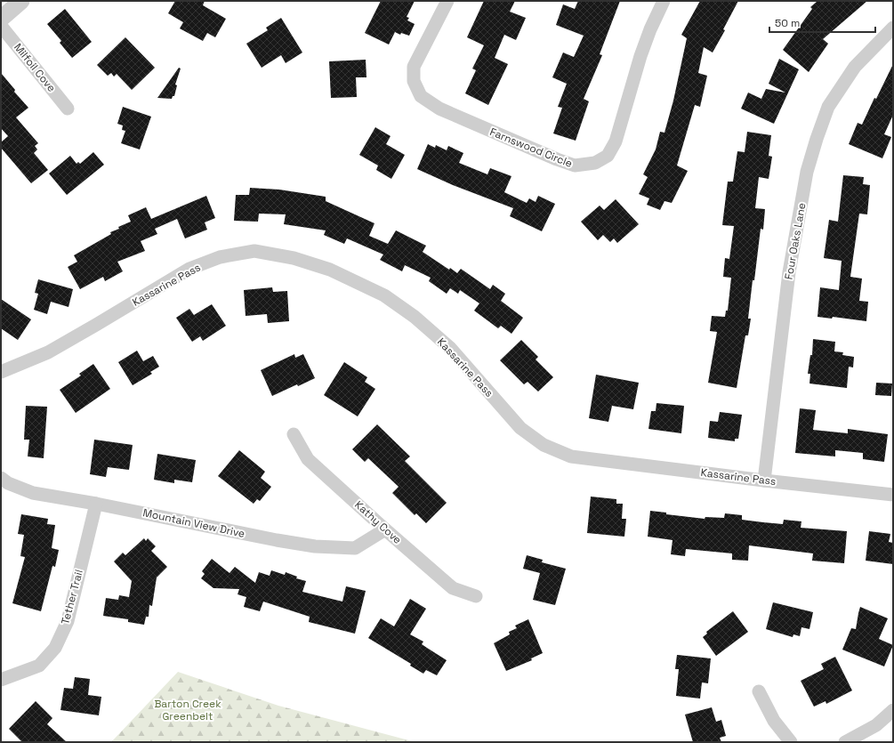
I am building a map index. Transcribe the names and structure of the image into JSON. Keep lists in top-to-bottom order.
{
  "streets": {
    "street": [
      "Milfoil Cove",
      "Farnswood Circle",
      "Four Oaks Lane",
      "Kassarine Pass",
      "Kathy Cove",
      "Mountain View Drive",
      "Tether Trail"
    ]
  },
  "crossings": [
    ["Four Oaks Lane", "Kassarine Pass"],
    ["Kathy Cove", "Mountain View Drive"],
    ["Mountain View Drive", "Tether Trail"]
  ],
  "parks": ["Barton Creek Greenbelt"],
  "scale_bar": "50 m"
}
